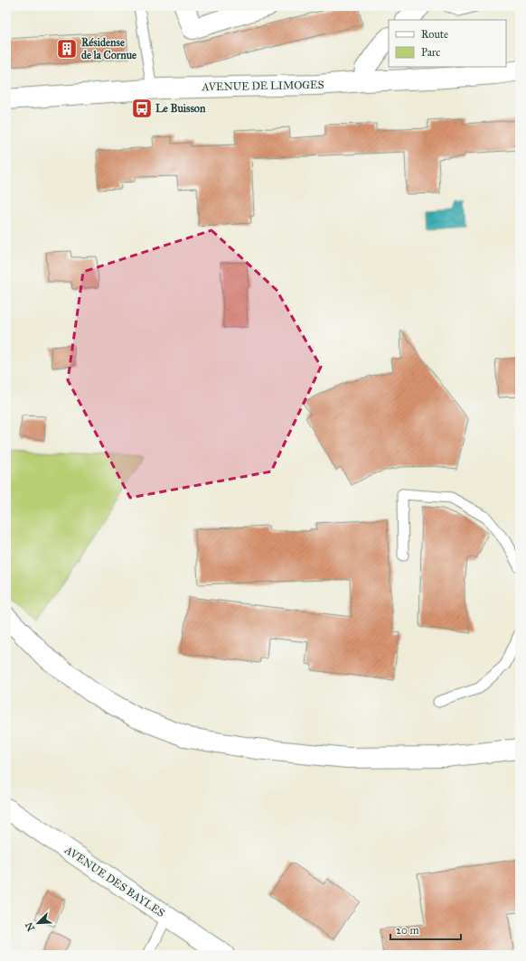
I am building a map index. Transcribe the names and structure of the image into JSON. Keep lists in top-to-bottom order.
{
  "streets": {
    "main road": ["AVENUE DE LIMOGES", "AVENUE DES BAYLES"]
  },
  "places": {
    "building": ["Résidense de la Cornue"],
    "bus stop": ["Le Buisson"]
  },
  "legend": ["Route", "Parc"],
  "scale_bar": "20 m",
  "north": "bottom left"
}
